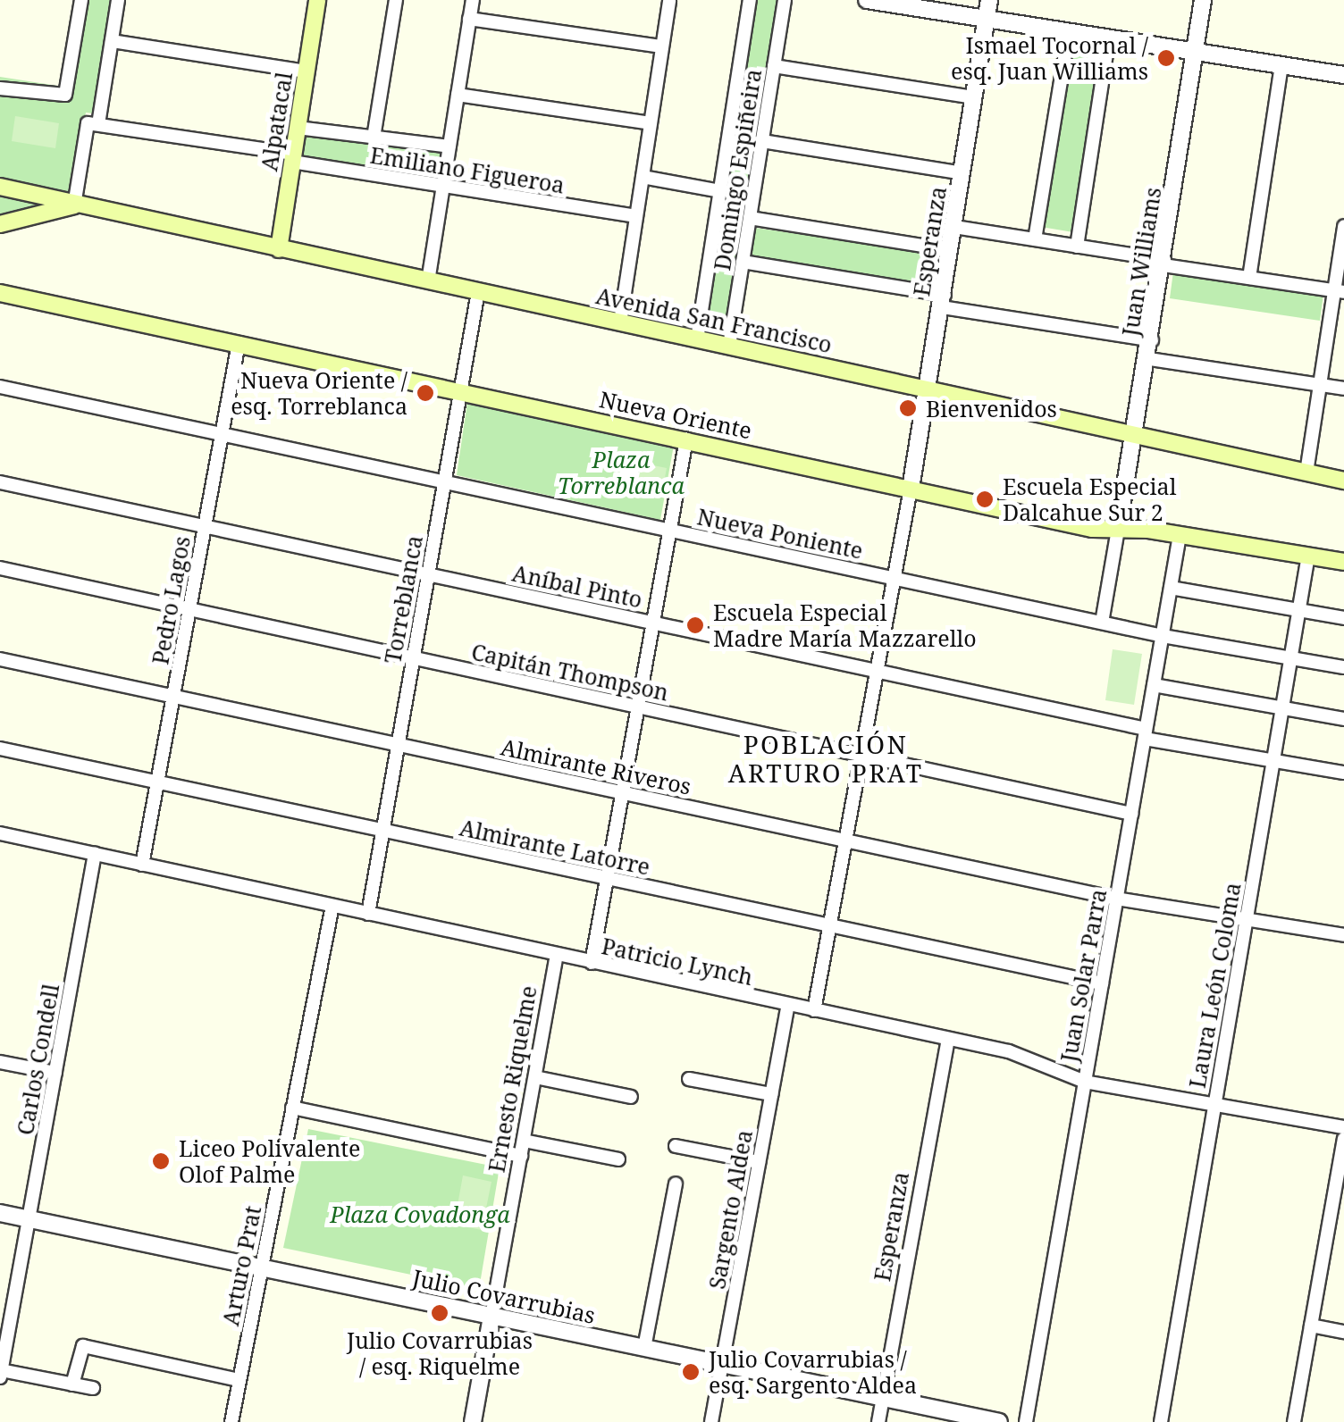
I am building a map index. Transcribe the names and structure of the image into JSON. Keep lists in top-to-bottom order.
{
  "streets": {
    "main road": ["Alpatacal", "Avenida San Francisco", "Nueva Oriente"],
    "street": [
      "Emiliano Figueroa",
      "Domingo Espiñeira",
      "Esperanza",
      "Juan Williams",
      "Nueva Poniente",
      "Aníbal Pinto",
      "Torreblanca",
      "Pedro Lagos",
      "Capitán Thompson",
      "Almirante Riveros",
      "Almirante Latorre",
      "Patricio Lynch",
      "Juan Solar Parra",
      "Laura León Coloma",
      "Carlos Condell",
      "Ernesto Riquelme",
      "Sargento Aldea",
      "Arturo Prat",
      "Julio Covarrubias"
    ]
  },
  "crossings": [
    ["Alpatacal", "Emiliano Figueroa"],
    ["Alpatacal", "Avenida San Francisco"],
    ["Domingo Espiñeira", "Avenida San Francisco"],
    ["Esperanza", "Avenida San Francisco"],
    ["Esperanza", "Nueva Oriente"],
    ["Esperanza", "Patricio Lynch"],
    ["Esperanza", "Julio Covarrubias"],
    ["Juan Williams", "Avenida San Francisco"],
    ["Juan Williams", "Nueva Oriente"],
    ["Avenida San Francisco", "Torreblanca"],
    ["Nueva Oriente", "Torreblanca"],
    ["Nueva Oriente", "Pedro Lagos"],
    ["Nueva Oriente", "Juan Solar Parra"],
    ["Nueva Oriente", "Laura León Coloma"],
    ["Nueva Poniente", "Torreblanca"],
    ["Nueva Poniente", "Pedro Lagos"],
    ["Nueva Poniente", "Juan Solar Parra"],
    ["Nueva Poniente", "Laura León Coloma"],
    ["Aníbal Pinto", "Torreblanca"],
    ["Aníbal Pinto", "Pedro Lagos"],
    ["Aníbal Pinto", "Juan Solar Parra"],
    ["Aníbal Pinto", "Laura León Coloma"],
    ["Torreblanca", "Capitán Thompson"],
    ["Torreblanca", "Almirante Riveros"],
    ["Torreblanca", "Almirante Latorre"],
    ["Torreblanca", "Patricio Lynch"],
    ["Pedro Lagos", "Capitán Thompson"],
    ["Pedro Lagos", "Almirante Riveros"],
    ["Pedro Lagos", "Almirante Latorre"],
    ["Pedro Lagos", "Patricio Lynch"],
    ["Capitán Thompson", "Juan Solar Parra"],
    ["Almirante Riveros", "Juan Solar Parra"],
    ["Almirante Riveros", "Laura León Coloma"],
    ["Almirante Latorre", "Juan Solar Parra"],
    ["Patricio Lynch", "Juan Solar Parra"],
    ["Patricio Lynch", "Laura León Coloma"],
    ["Patricio Lynch", "Carlos Condell"],
    ["Patricio Lynch", "Ernesto Riquelme"],
    ["Patricio Lynch", "Sargento Aldea"],
    ["Patricio Lynch", "Arturo Prat"],
    ["Carlos Condell", "Julio Covarrubias"],
    ["Ernesto Riquelme", "Julio Covarrubias"],
    ["Sargento Aldea", "Julio Covarrubias"],
    ["Arturo Prat", "Julio Covarrubias"]
  ],
  "districts": ["POBLACIÓN ARTURO PRAT"],
  "parks": ["Plaza Torreblanca", "Plaza Covadonga"],
  "places": [
    "Ismael Tocornal / esq. Juan Williams",
    "Nueva Oriente / esq. Torreblanca",
    "Bienvenidos",
    "Escuela Especial Dalcahue Sur 2",
    "Escuela Especial Madre María Mazzarello",
    "Liceo Polivalente Olof Palme",
    "Julio Covarrubias / esq. Riquelme",
    "Julio Covarrubias / esq. Sargento Aldea"
  ]
}
